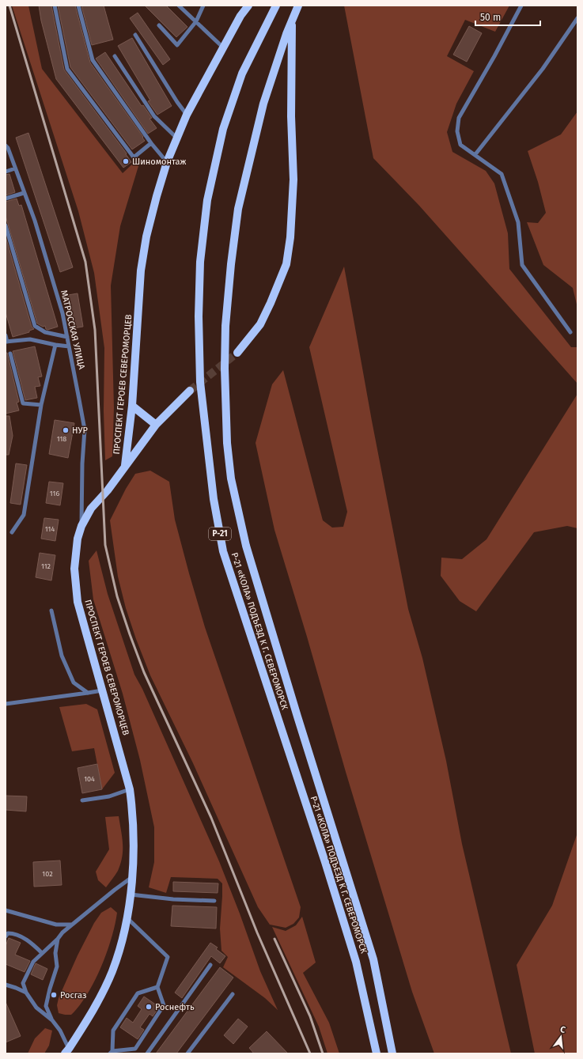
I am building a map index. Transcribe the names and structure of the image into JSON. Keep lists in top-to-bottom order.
{
  "streets": {
    "main road": ["ПРОСПЕКТ ГЕРОЕВ СЕВЕРОМОРЦЕВ", "Р-21", "Р-21 «КОЛА» ПОДЪЕЗД К Г. СЕВЕРОМОРСК"],
    "lane": ["МАТРОССКАЯ УЛИЦА"]
  },
  "crossings": [
    ["МАТРОССКАЯ УЛИЦА", "ПРОСПЕКТ ГЕРОЕВ СЕВЕРОМОРЦЕВ"]
  ],
  "places": [
    "Шиномонтаж",
    "НУР",
    "Росгаз",
    "Роснефть"
  ],
  "house_numbers": [
    "118",
    "116",
    "114",
    "112",
    "104",
    "102"
  ],
  "scale_bar": "50 m",
  "north": "top"
}
